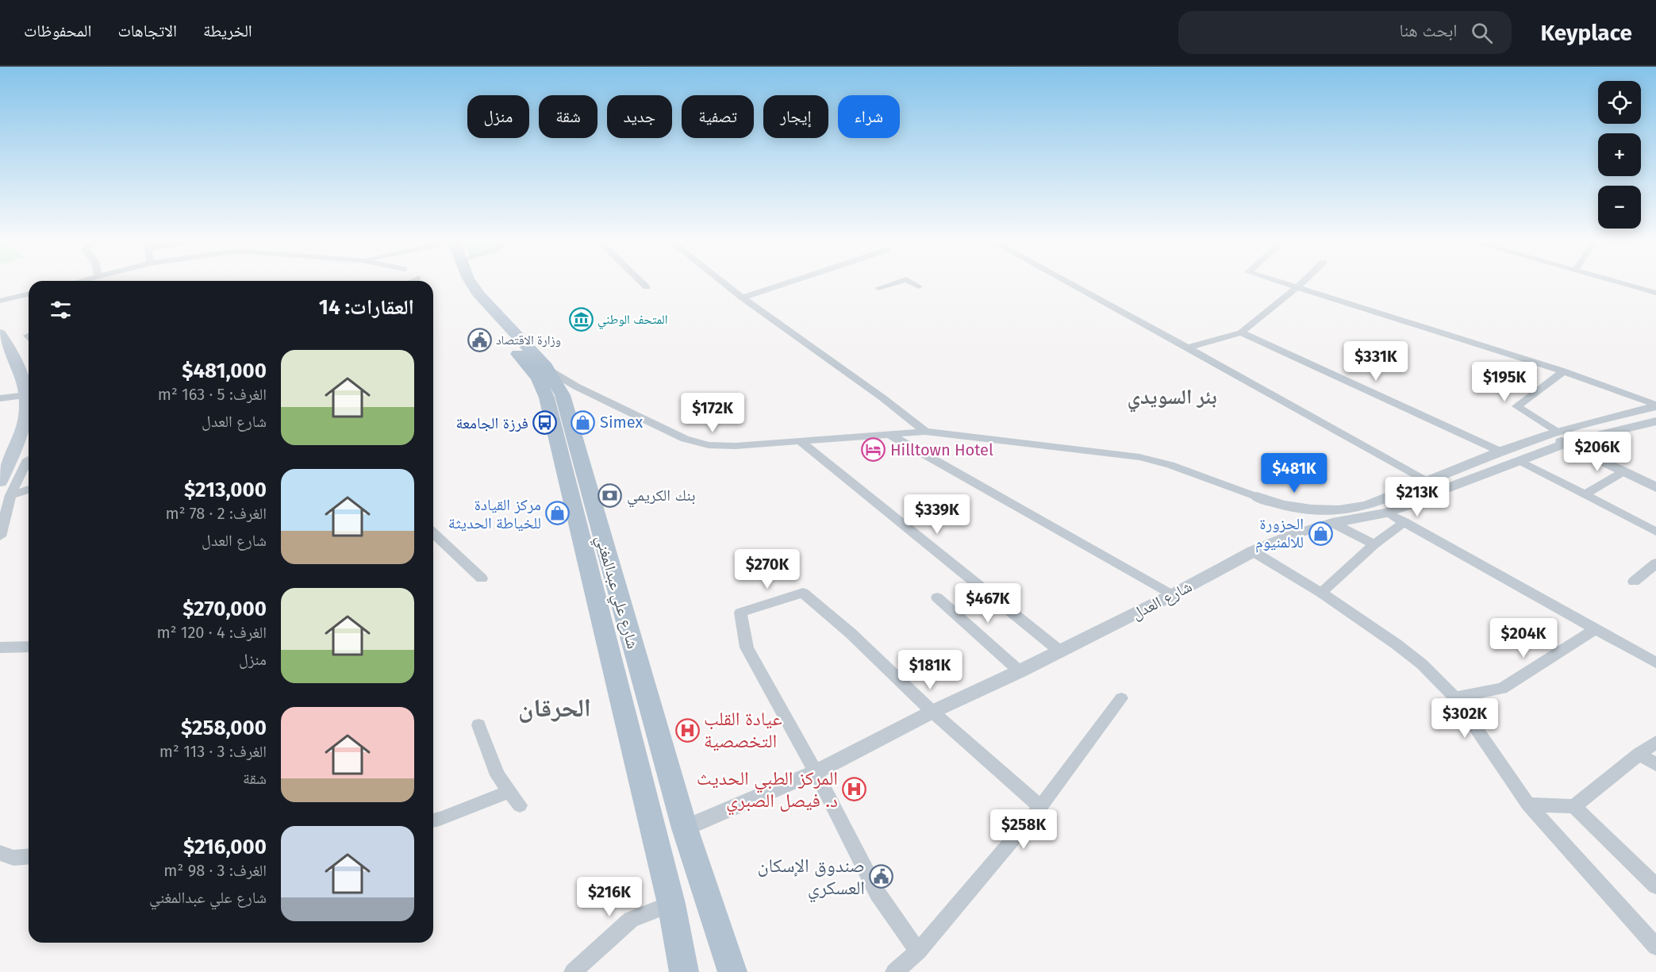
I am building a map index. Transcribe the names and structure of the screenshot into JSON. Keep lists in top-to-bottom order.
{
  "streets": {
    "main road": ["شارع علي عبدالمغني"],
    "street": ["شارع العدل"]
  },
  "crossings": [
    ["شارع علي عبدالمغني", "شارع العدل"]
  ],
  "districts": ["بئر السويدي", "الحرقان"],
  "places": {
    "museum": ["المتحف الوطني"],
    "public building": ["وزارة الاقتصاد", "صندوق الإسكان العسكري"],
    "shop": ["Simex", "مركز القيادة للخياطة الحديثة", "الحزورة للالمنيوم"],
    "bus stop": ["فرزة الجامعة"],
    "hotel": ["Hilltown Hotel"],
    "bank": ["بنك الكريمي"],
    "hospital": ["عيادة القلب التخصصية", "المركز الطبي الحديث د. فيصل الصبري"]
  },
  "page": {
    "header": "Keyplace",
    "search": "ابحث هنا",
    "nav": ["الخريطة", "الاتجاهات", "المحفوظات"],
    "map_buttons": ["+", "−"],
    "chip": [
      "شراء",
      "إيجار",
      "تصفية",
      "جديد",
      "شقة",
      "منزل"
    ],
    "heading": "العقارات: 14",
    "list": [
      {
        "name": "$481,000",
        "note": "الغرف: 5 · 163 m² · شارع العدل"
      },
      {
        "name": "$213,000",
        "note": "الغرف: 2 · 78 m² · شارع العدل"
      },
      {
        "name": "$270,000",
        "note": "الغرف: 4 · 120 m² · منزل"
      },
      {
        "name": "$258,000",
        "note": "الغرف: 3 · 113 m² · شقة"
      },
      {
        "name": "$216,000",
        "note": "الغرف: 3 · 98 m² · شارع علي عبدالمغني"
      }
    ],
    "price": [
      "$331K",
      "$195K",
      "$172K",
      "$206K",
      "$481K",
      "$213K",
      "$339K",
      "$270K",
      "$467K",
      "$204K",
      "$181K",
      "$302K",
      "$258K",
      "$216K"
    ]
  }
}
